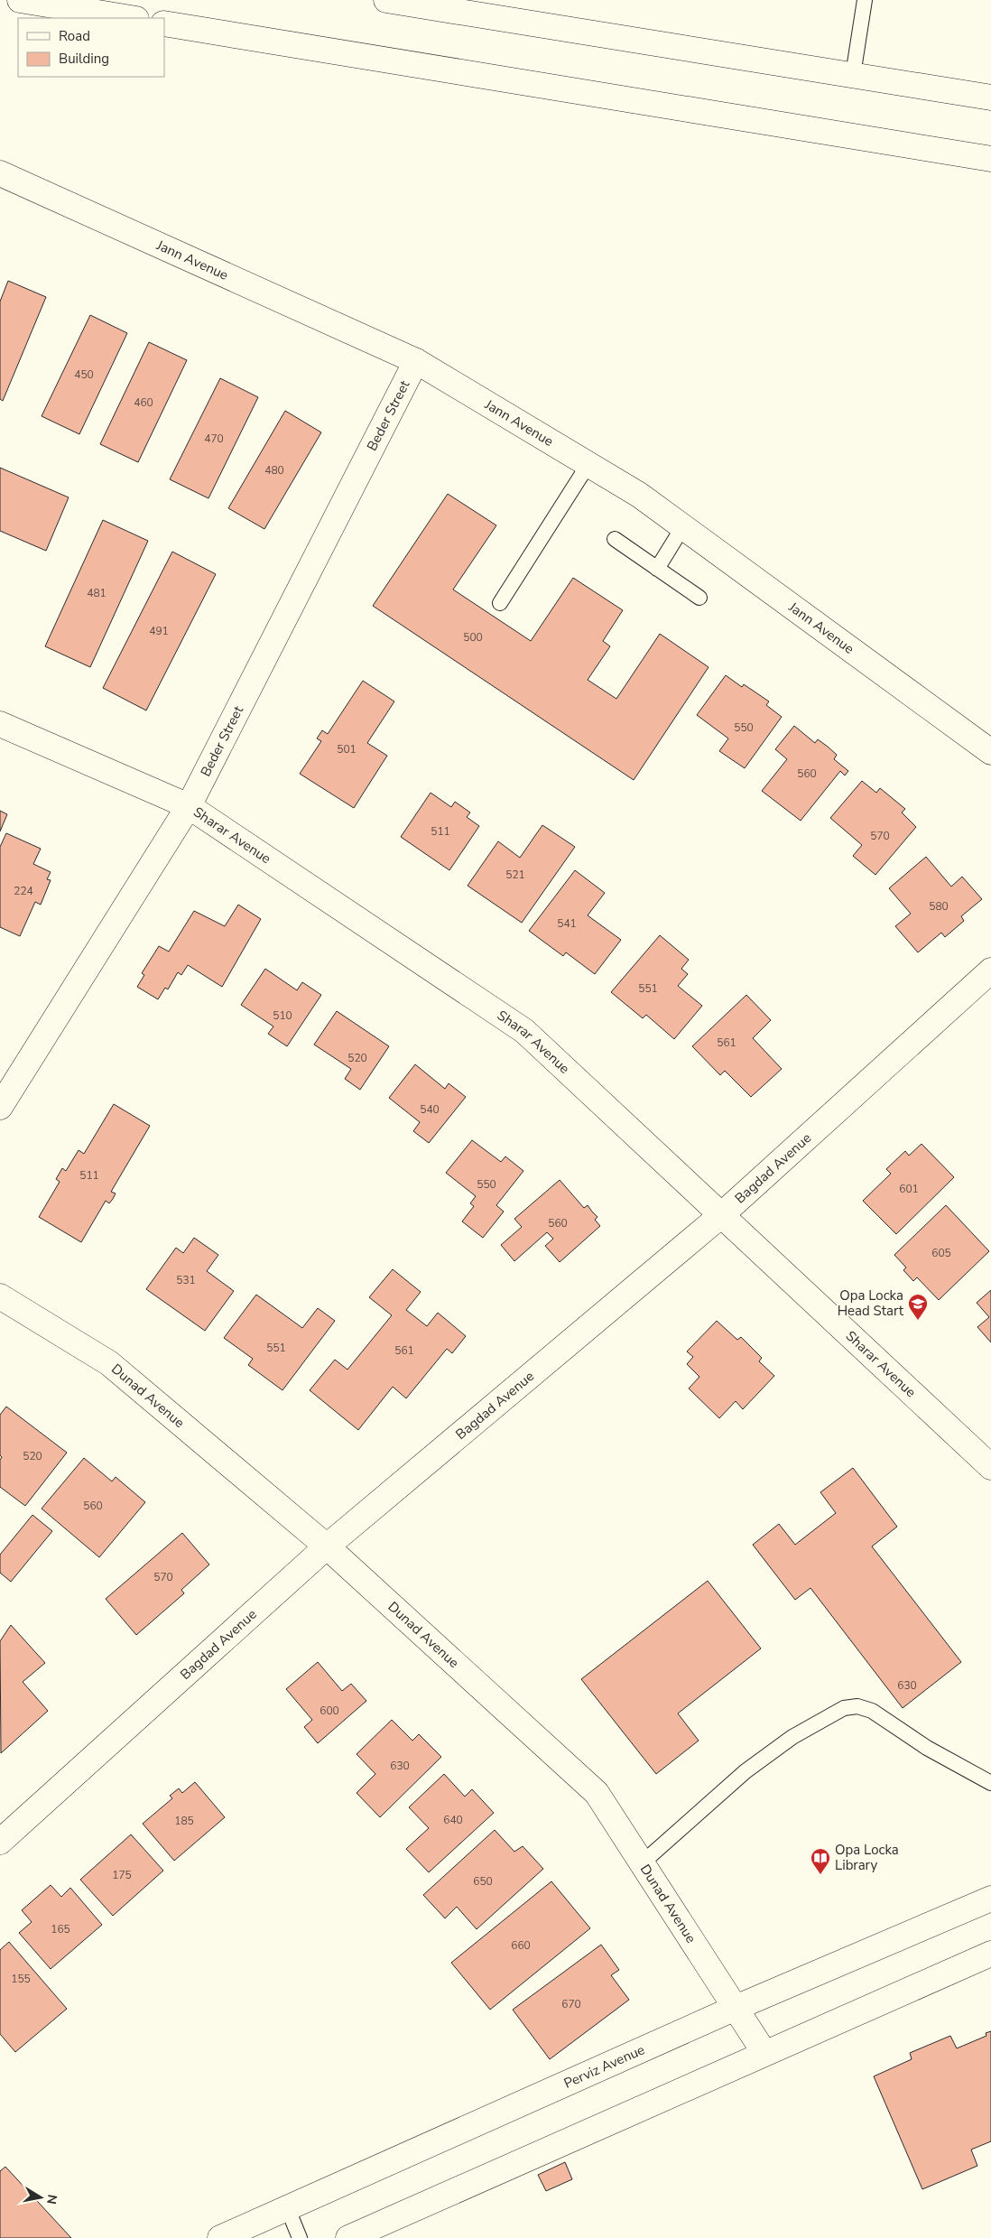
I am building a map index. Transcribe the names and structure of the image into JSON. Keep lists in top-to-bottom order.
{
  "streets": {
    "street": [
      "Jann Avenue",
      "Beder Street",
      "Sharar Avenue",
      "Bagdad Avenue",
      "Dunad Avenue",
      "Perviz Avenue"
    ]
  },
  "crossings": [
    ["Jann Avenue", "Beder Street"],
    ["Beder Street", "Sharar Avenue"],
    ["Sharar Avenue", "Bagdad Avenue"],
    ["Bagdad Avenue", "Dunad Avenue"],
    ["Dunad Avenue", "Perviz Avenue"]
  ],
  "places": {
    "school or university": ["Opa Locka Head Start"],
    "library": ["Opa Locka Library"]
  },
  "house_numbers": [
    "450",
    "460",
    "470",
    "480",
    "481",
    "491",
    "500",
    "550",
    "501",
    "560",
    "511",
    "570",
    "521",
    "224",
    "580",
    "541",
    "551",
    "510",
    "561",
    "520",
    "540",
    "511",
    "550",
    "601",
    "560",
    "605",
    "531",
    "551",
    "561",
    "520",
    "560",
    "570",
    "630",
    "600",
    "630",
    "640",
    "185",
    "175",
    "650",
    "165",
    "660",
    "155",
    "670"
  ],
  "legend": ["Road", "Building"],
  "north": "right"
}
